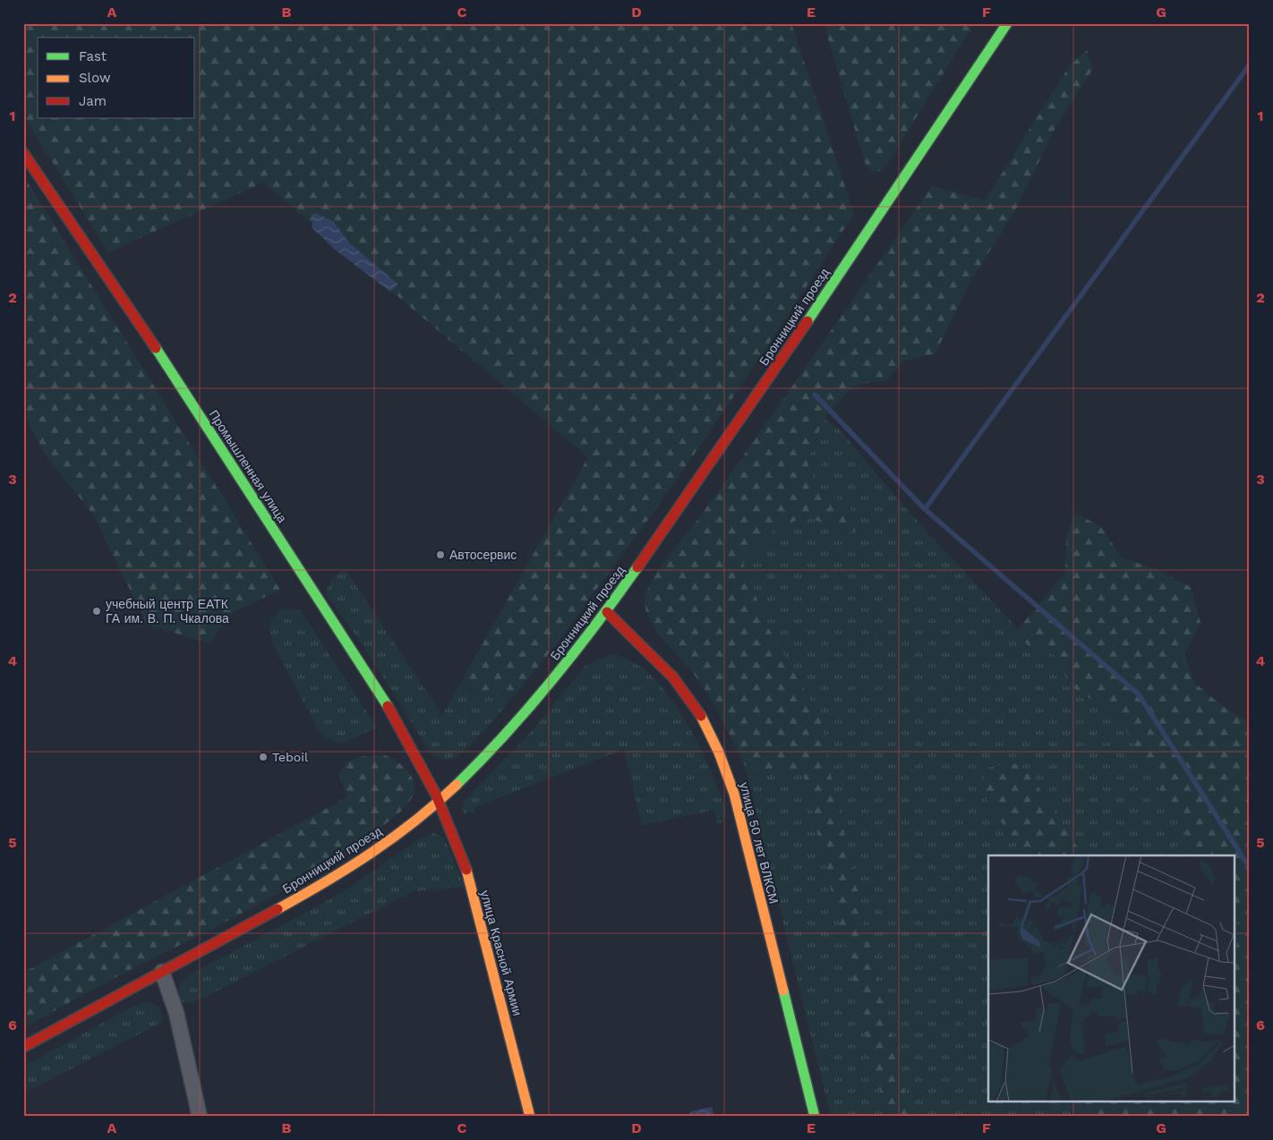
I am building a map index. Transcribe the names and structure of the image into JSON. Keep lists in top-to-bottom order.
{
  "streets": {
    "street": [
      "Бронницкий проезд",
      "Промышленная улица",
      "улица 50 лет ВЛКСМ",
      "улица Красной Армии"
    ]
  },
  "crossings": [
    ["Бронницкий проезд", "Промышленная улица"],
    ["Бронницкий проезд", "улица 50 лет ВЛКСМ"],
    ["Бронницкий проезд", "улица Красной Армии"],
    ["Промышленная улица", "улица Красной Армии"]
  ],
  "places": ["Автосервис", "учебный центр ЕАТК ГА им. В. П. Чкалова", "Teboil"],
  "legend": ["Fast", "Slow", "Jam"],
  "grid": {
    "columns": [
      "A",
      "B",
      "C",
      "D",
      "E",
      "F",
      "G"
    ],
    "rows": [
      "1",
      "2",
      "3",
      "4",
      "5",
      "6"
    ]
  }
}
